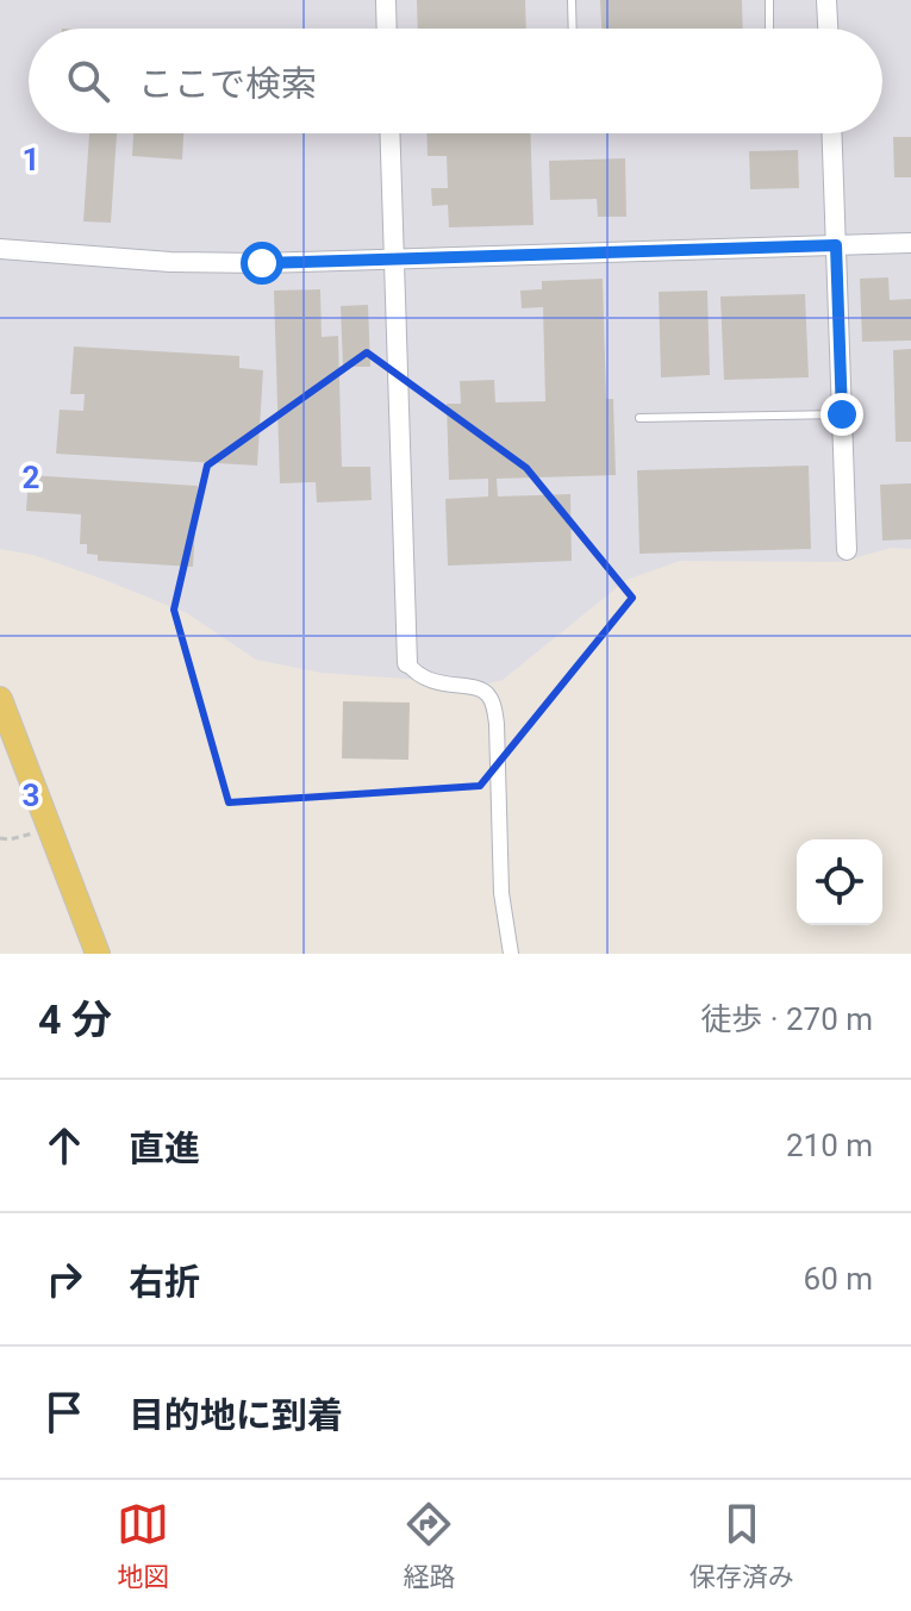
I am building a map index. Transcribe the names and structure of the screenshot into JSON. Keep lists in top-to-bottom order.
{
  "page": {
    "search": "ここで検索",
    "heading": ["4 分", "徒歩 · 270 m"],
    "list": [
      ["直進", "210 m"],
      ["右折", "60 m"],
      "目的地に到着"
    ],
    "nav": ["地図", "経路", "保存済み"]
  },
  "grid": {
    "rows": ["1", "2", "3"]
  }
}
